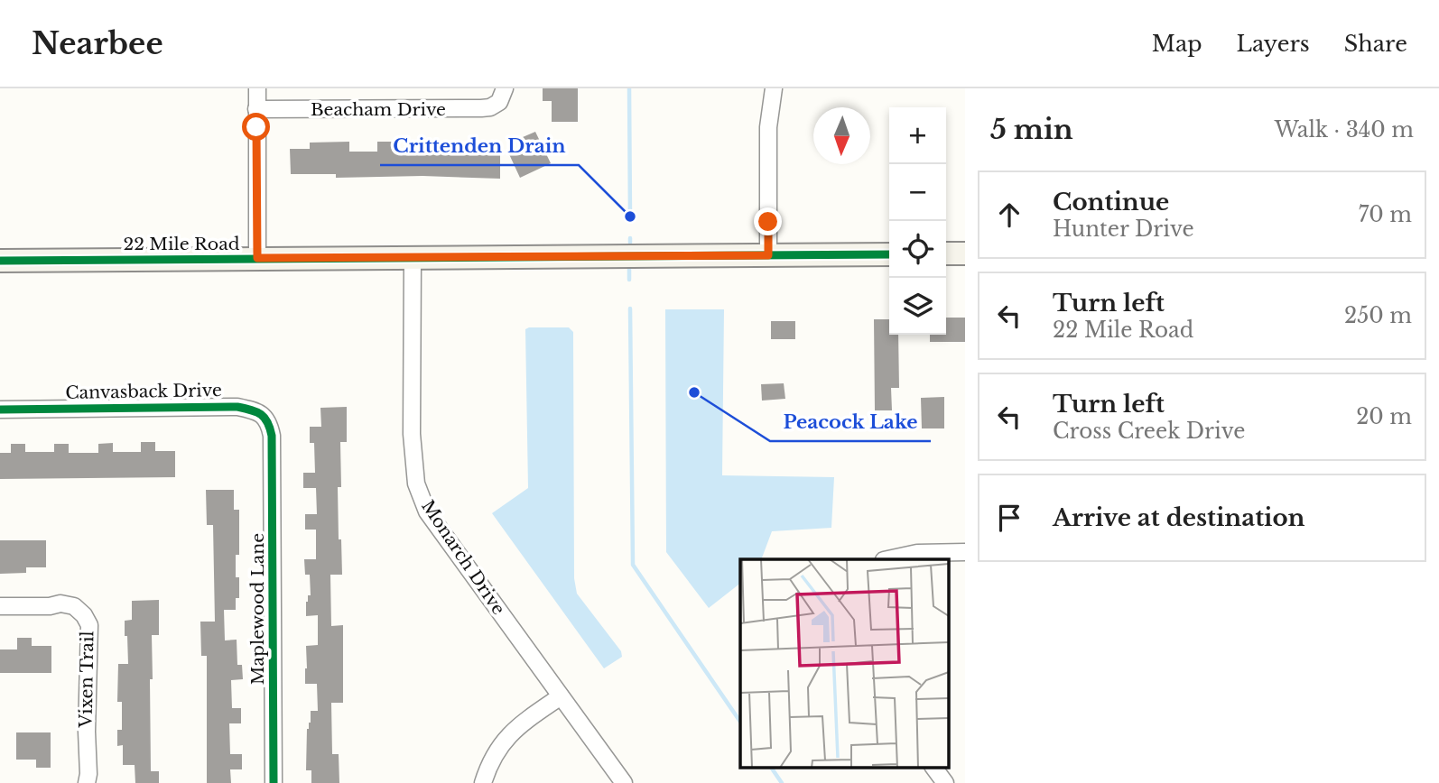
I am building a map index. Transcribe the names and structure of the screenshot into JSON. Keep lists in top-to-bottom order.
{
  "streets": {
    "street": [
      "Beacham Drive",
      "22 Mile Road",
      "Canvasback Drive",
      "Monarch Drive",
      "Maplewood Lane",
      "Vixen Trail"
    ]
  },
  "crossings": [
    ["22 Mile Road", "Monarch Drive"],
    ["Canvasback Drive", "Maplewood Lane"]
  ],
  "places": ["Crittenden Drain", "Peacock Lake"],
  "north": "bottom",
  "page": {
    "header": "Nearbee",
    "nav": ["Map", "Layers", "Share"],
    "heading": ["5 min", "Walk · 340 m"],
    "map_buttons": ["+", "−"],
    "list": [
      ["Continue", "Hunter Drive", "70 m"],
      ["Turn left", "22 Mile Road", "250 m"],
      ["Turn left", "Cross Creek Drive", "20 m"],
      "Arrive at destination"
    ]
  }
}
